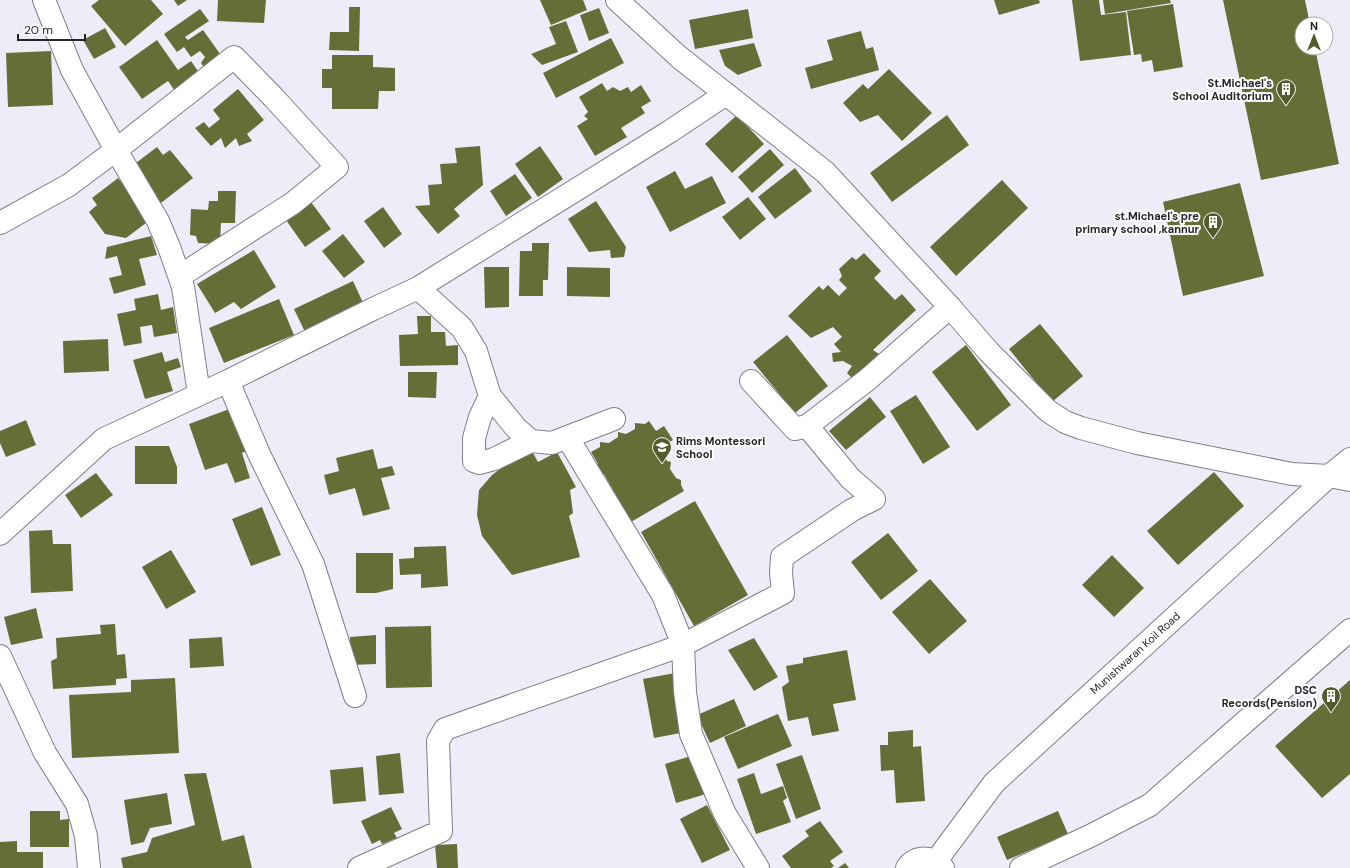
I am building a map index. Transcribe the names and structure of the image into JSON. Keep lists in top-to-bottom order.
{
  "streets": {
    "street": ["Munishwaran Koil Road"]
  },
  "places": {
    "building": ["St.Michael's School Auditorium", "st.Michael's pre primary school ,kannur", "DSC Records(Pension)"],
    "school or university": ["Rims Montessori School"]
  },
  "scale_bar": "20 m",
  "north": "top"
}
